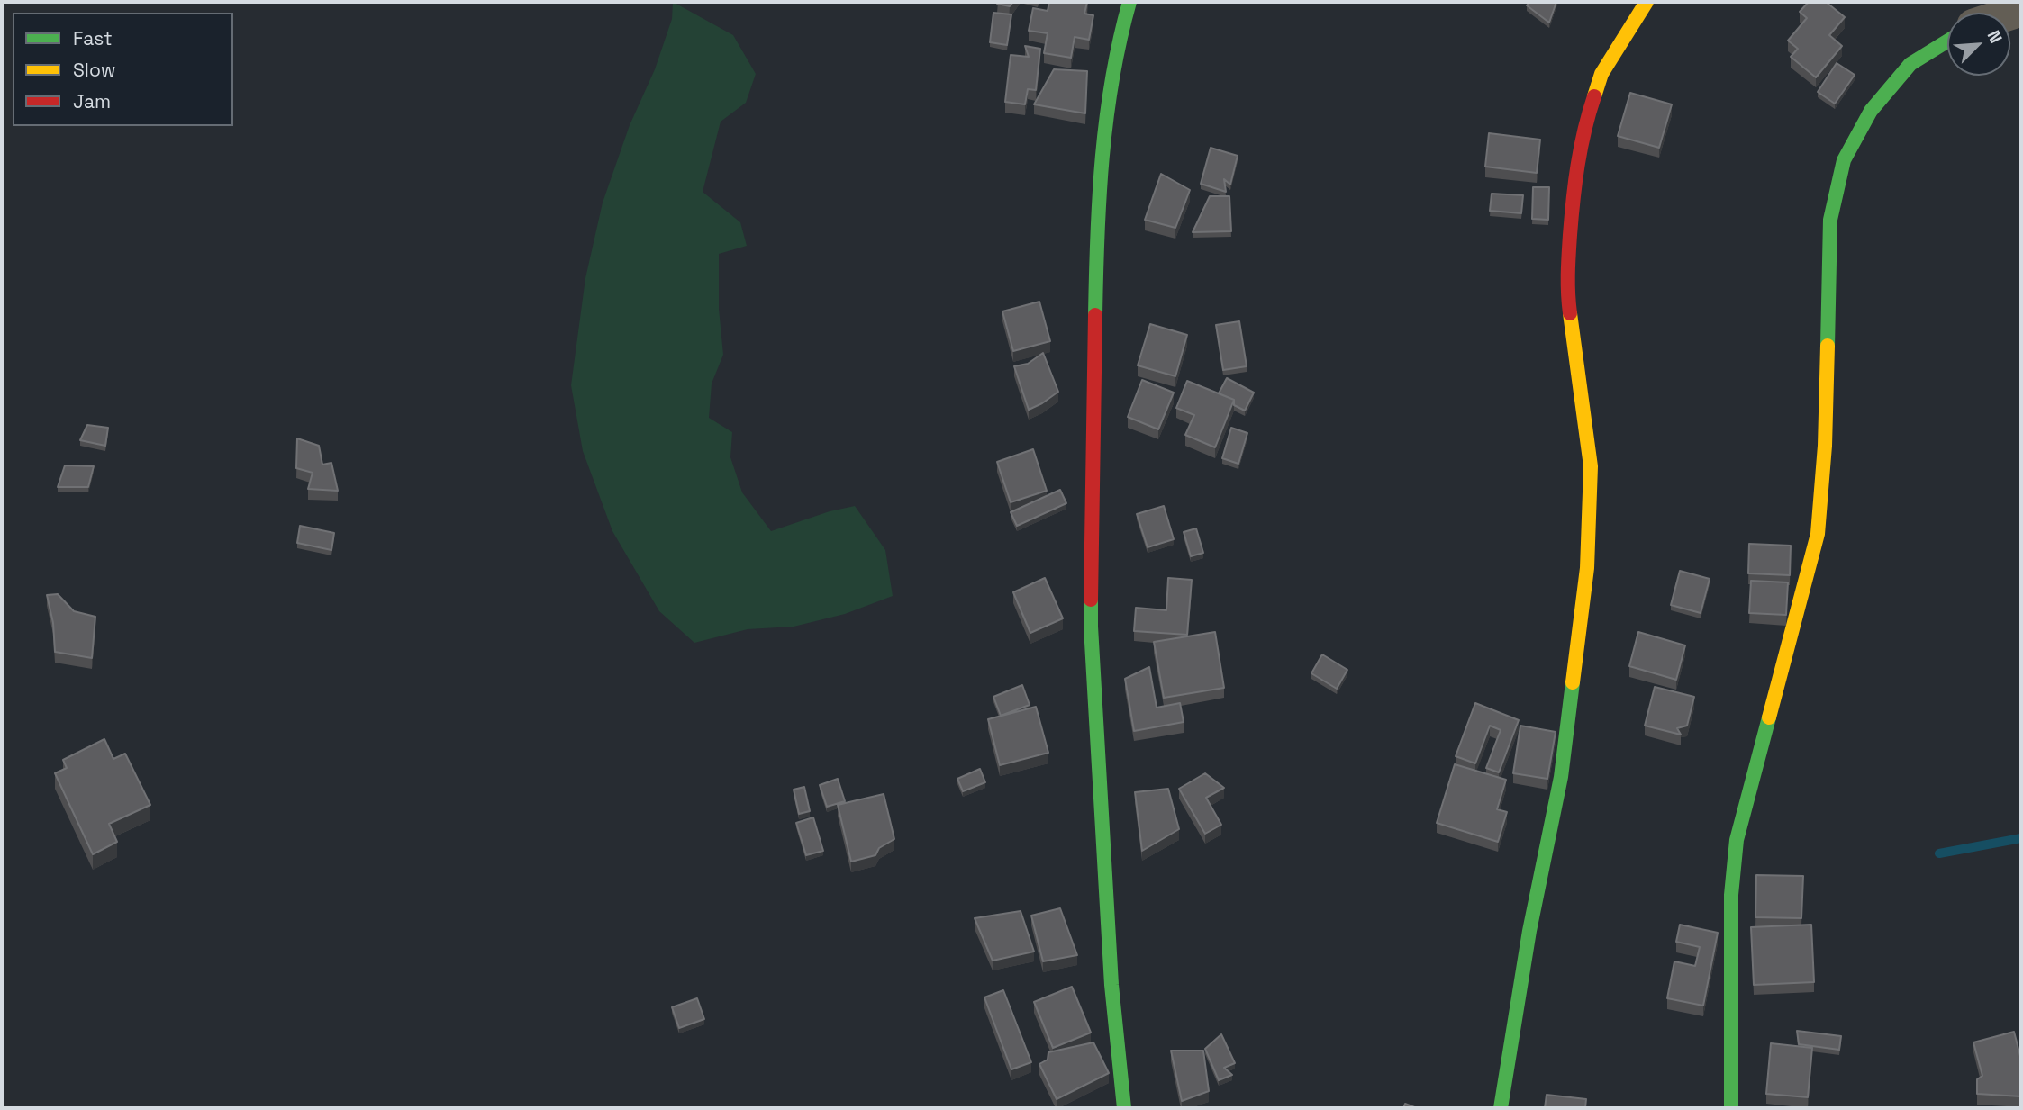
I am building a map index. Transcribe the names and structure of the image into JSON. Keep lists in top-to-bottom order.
{
  "legend": ["Fast", "Slow", "Jam"],
  "north": "top right"
}
